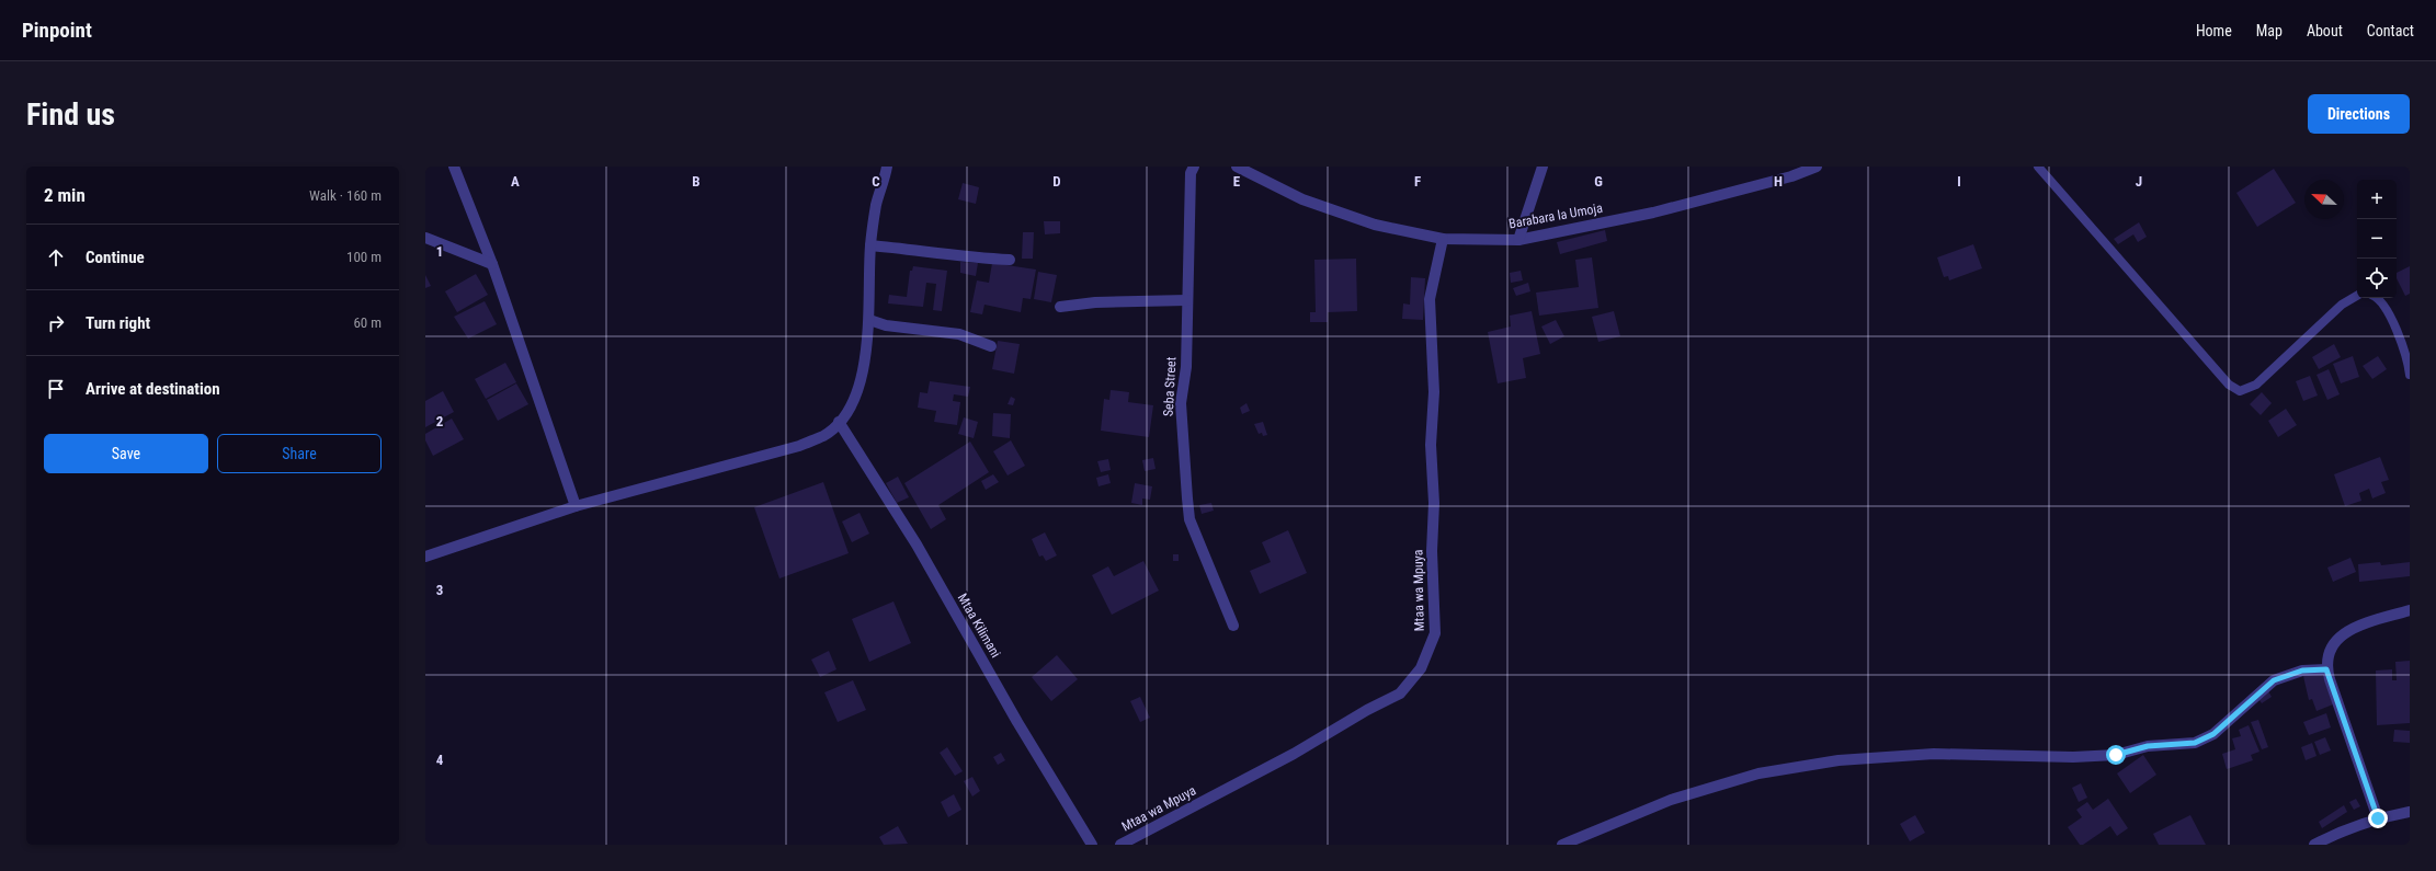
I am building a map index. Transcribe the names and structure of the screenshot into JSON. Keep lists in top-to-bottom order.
{
  "streets": {
    "street": [
      "Barabara la Umoja",
      "Seba Street",
      "Mtaa wa Mpuya",
      "Mtaa Kilimani"
    ]
  },
  "crossings": [
    ["Barabara la Umoja", "Mtaa wa Mpuya"]
  ],
  "north": "top left",
  "page": {
    "header": "Pinpoint",
    "nav": [
      "Home",
      "Map",
      "About",
      "Contact"
    ],
    "buttons": [
      "Directions",
      ["Save", "Share"]
    ],
    "title": "Find us",
    "heading": ["2 min", "Walk · 160 m"],
    "map_buttons": ["+", "−"],
    "list": [
      ["Continue", "100 m"],
      ["Turn right", "60 m"],
      "Arrive at destination"
    ]
  },
  "grid": {
    "columns": [
      "A",
      "B",
      "C",
      "D",
      "E",
      "F",
      "G",
      "H",
      "I",
      "J"
    ],
    "rows": [
      "1",
      "2",
      "3",
      "4"
    ]
  }
}
